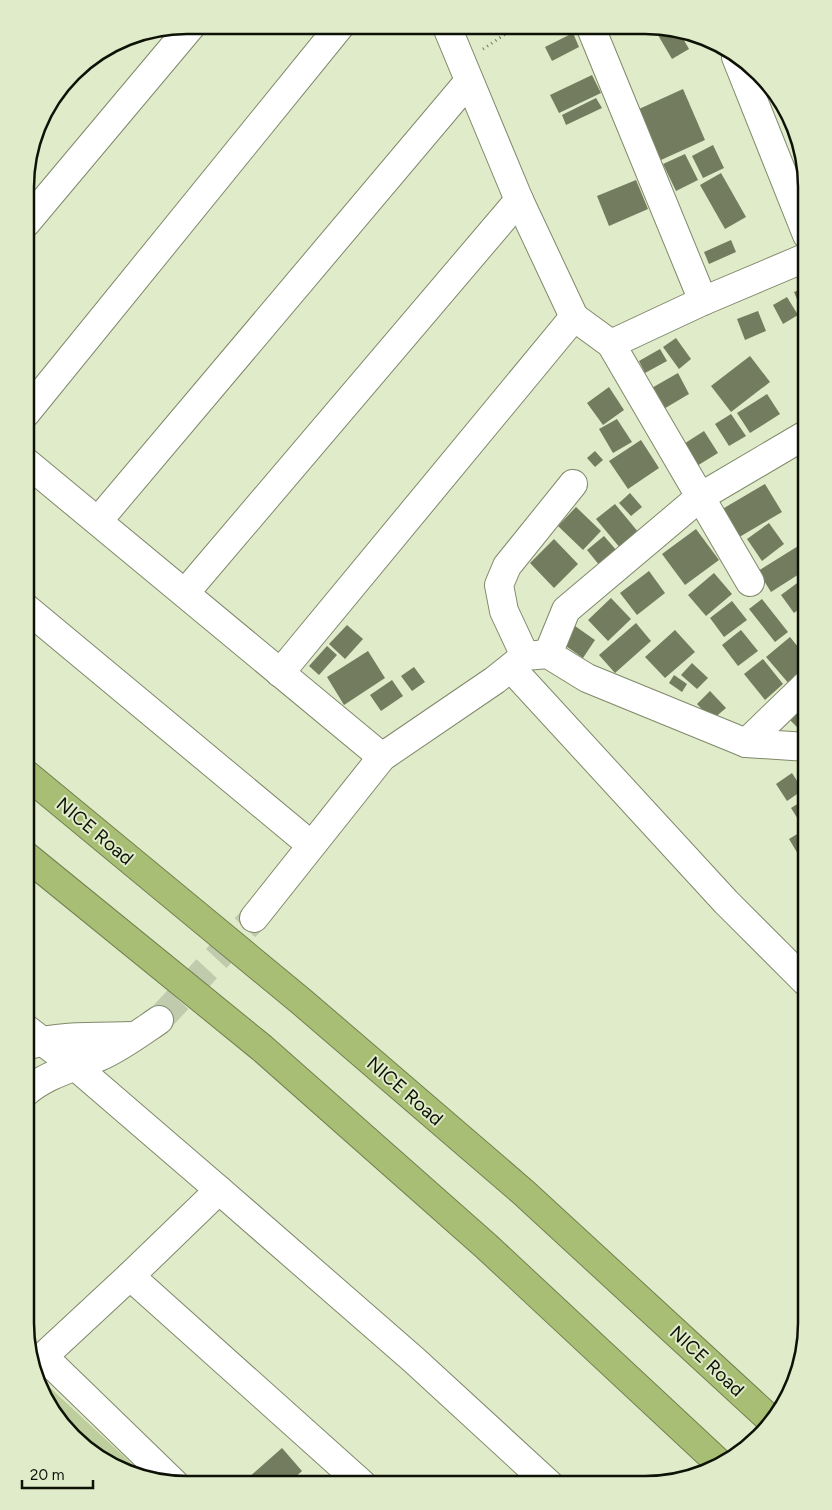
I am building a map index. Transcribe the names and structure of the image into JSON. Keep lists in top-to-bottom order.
{
  "streets": {
    "highway": ["NICE Road"]
  },
  "scale_bar": "20 m"
}
